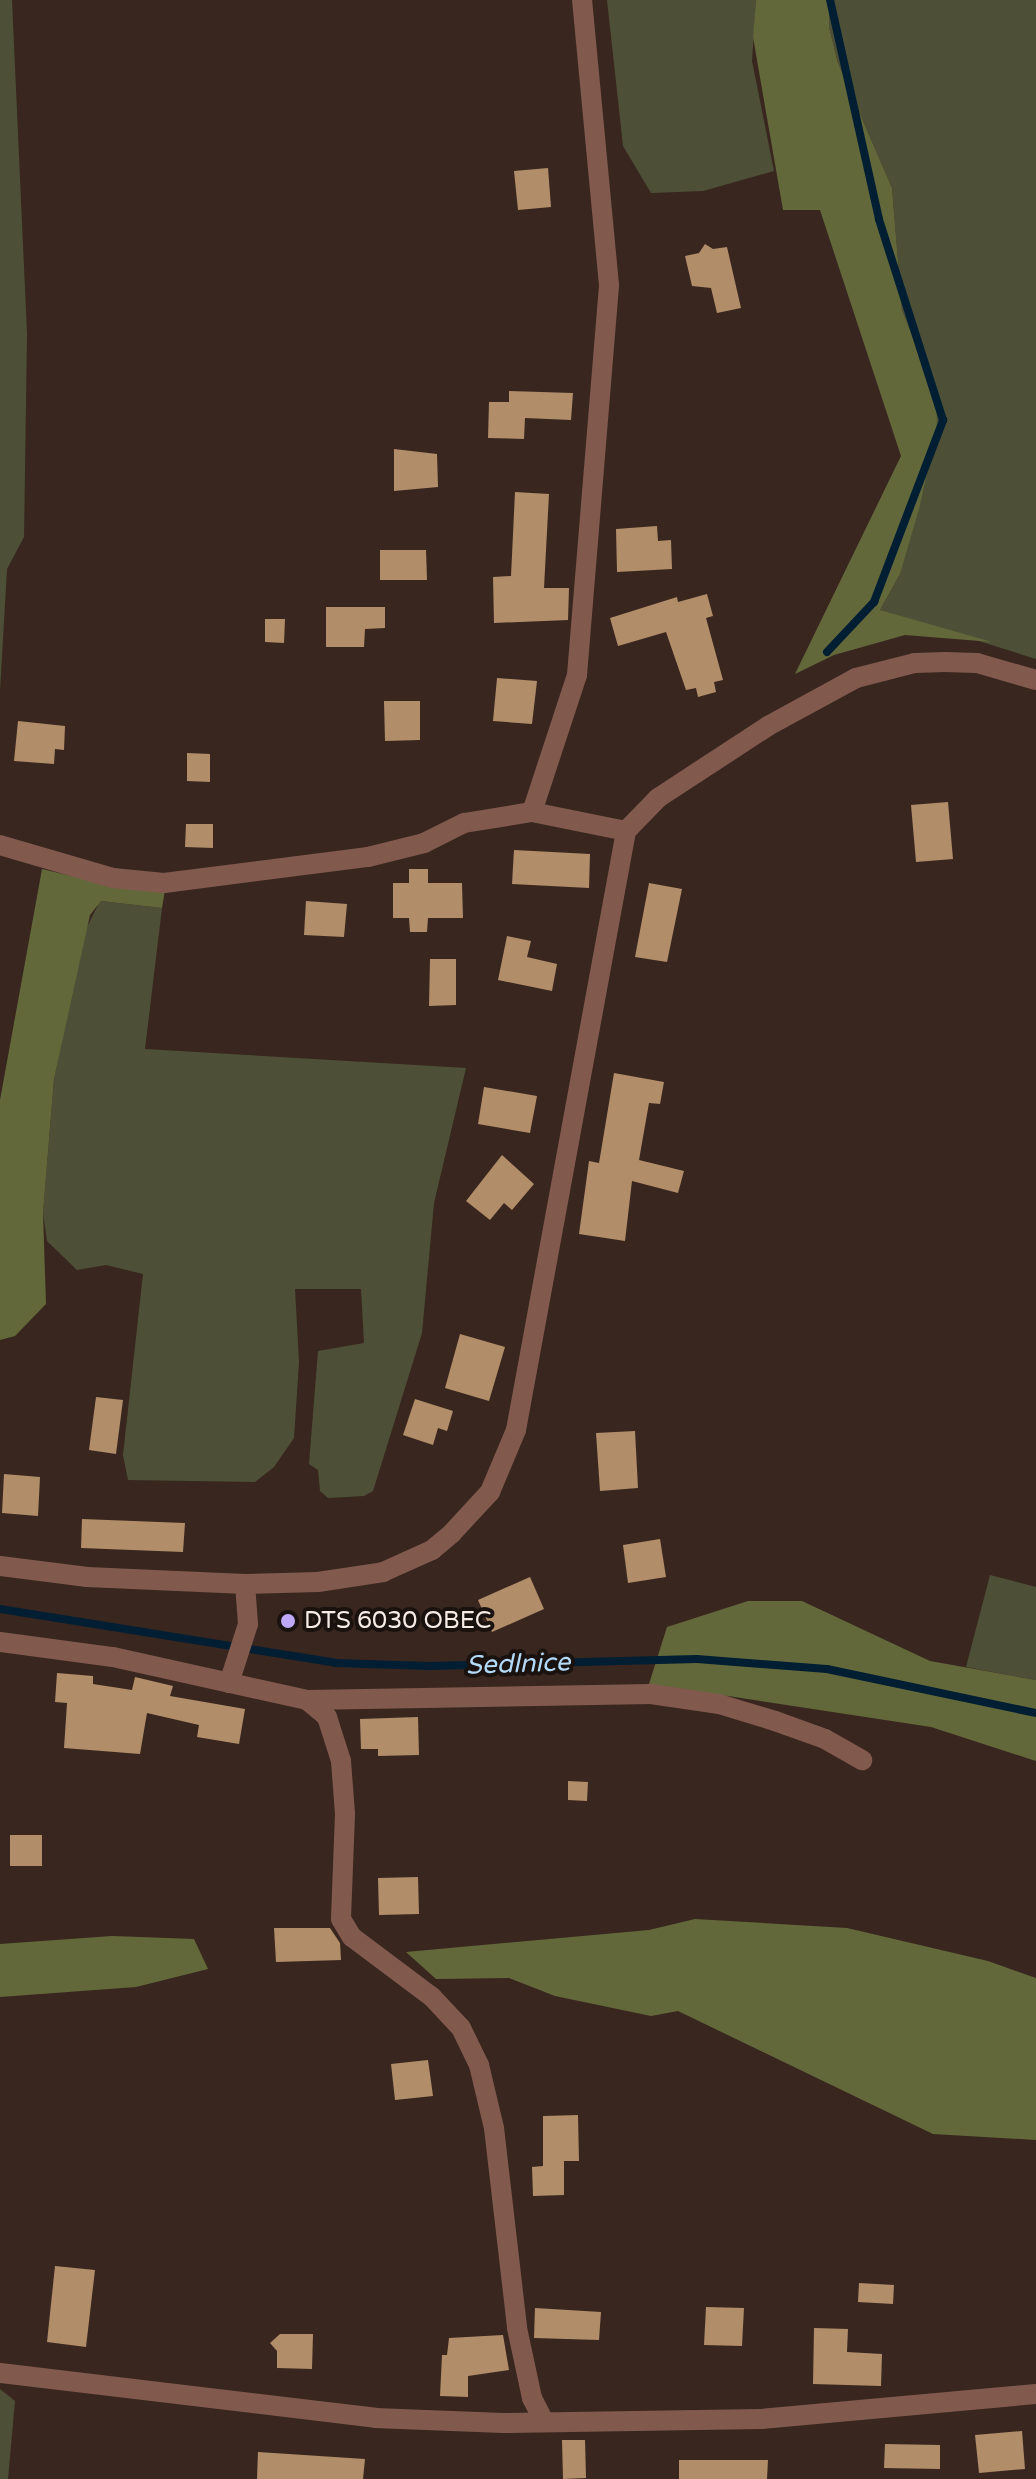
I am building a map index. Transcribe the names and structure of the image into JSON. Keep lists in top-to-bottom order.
{
  "water": ["Sedlnice"],
  "places": ["DTS 6030 OBEC"]
}
